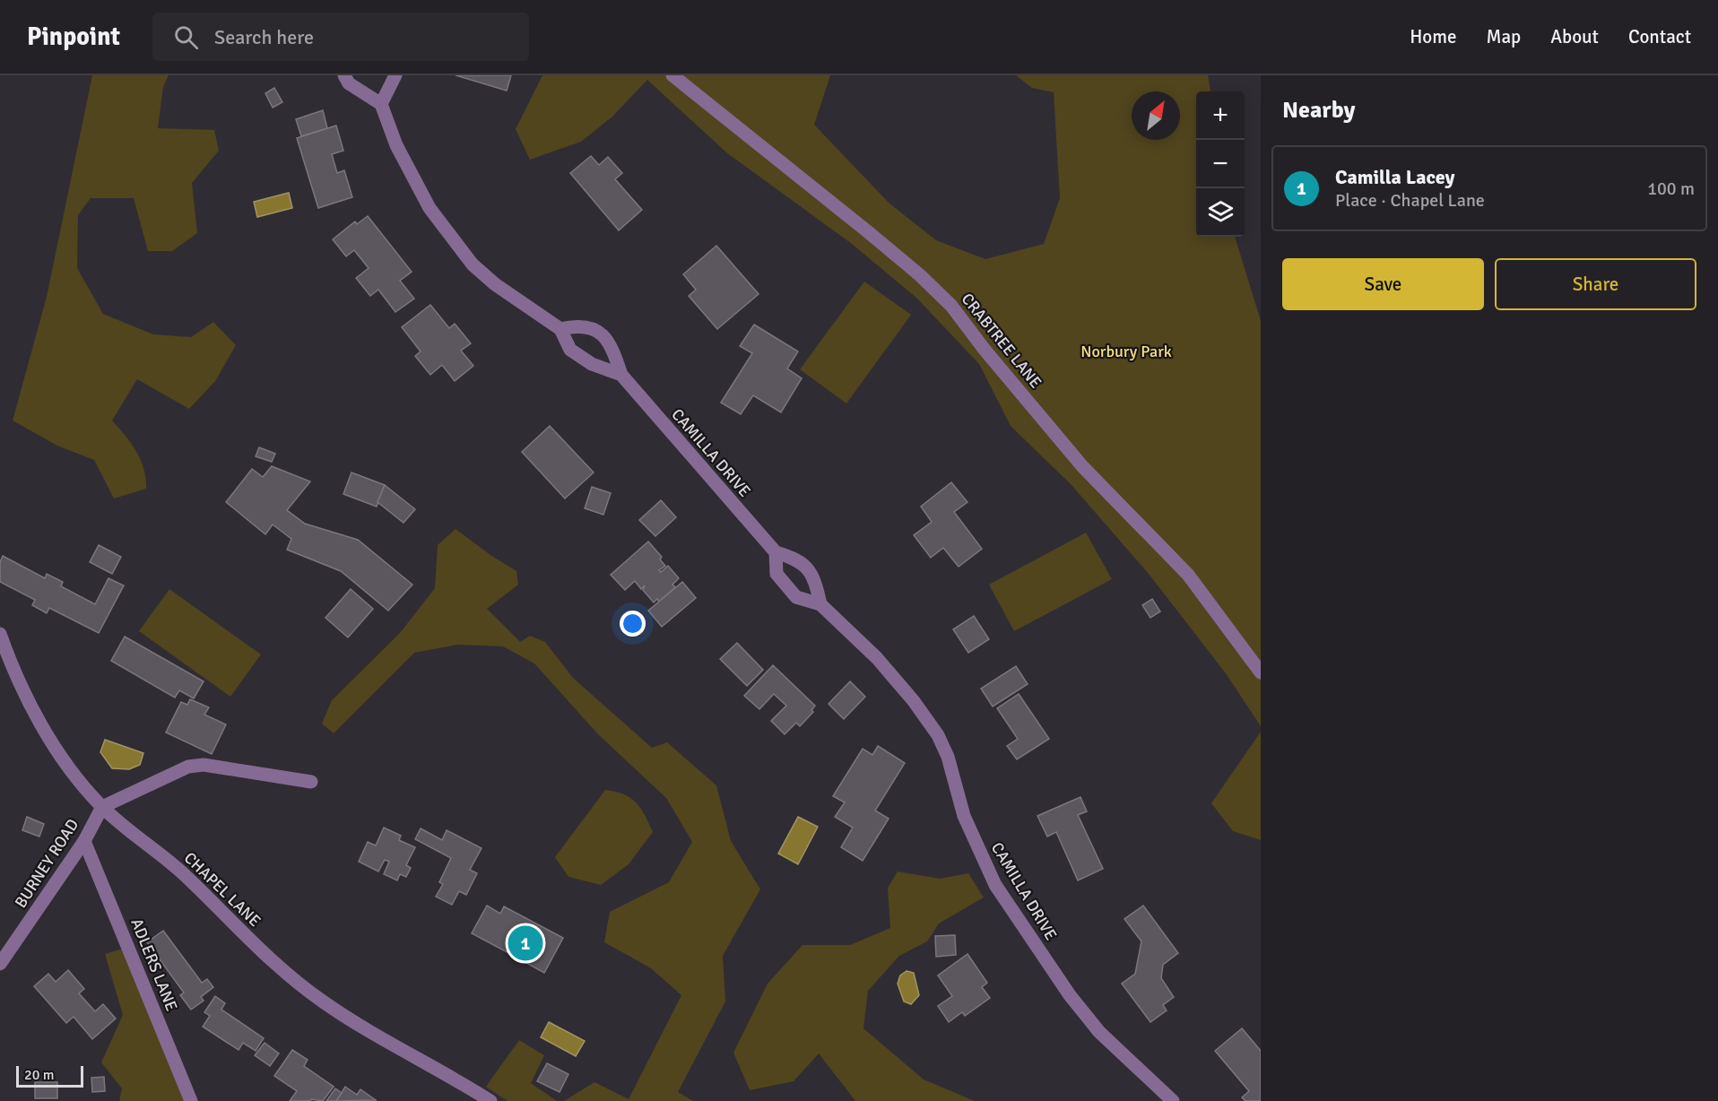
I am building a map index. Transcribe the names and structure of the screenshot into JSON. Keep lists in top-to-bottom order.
{
  "streets": {
    "street": [
      "CRABTREE LANE",
      "CAMILLA DRIVE",
      "BURNEY ROAD",
      "CHAPEL LANE",
      "ADLERS LANE"
    ]
  },
  "crossings": [
    ["BURNEY ROAD", "CHAPEL LANE"],
    ["BURNEY ROAD", "ADLERS LANE"]
  ],
  "parks": ["Norbury Park"],
  "scale_bar": "20 m",
  "north": "top right",
  "page": {
    "header": "Pinpoint",
    "search": "Search here",
    "nav": [
      "Home",
      "Map",
      "About",
      "Contact"
    ],
    "heading": "Nearby",
    "map_buttons": ["+", "−"],
    "list": [
      {
        "mark": "1",
        "name": "Camilla Lacey",
        "note": "Place · Chapel Lane",
        "value": "100 m"
      }
    ],
    "buttons": ["Save", "Share"],
    "pins": "1",
    "scale": "20 m"
  }
}
